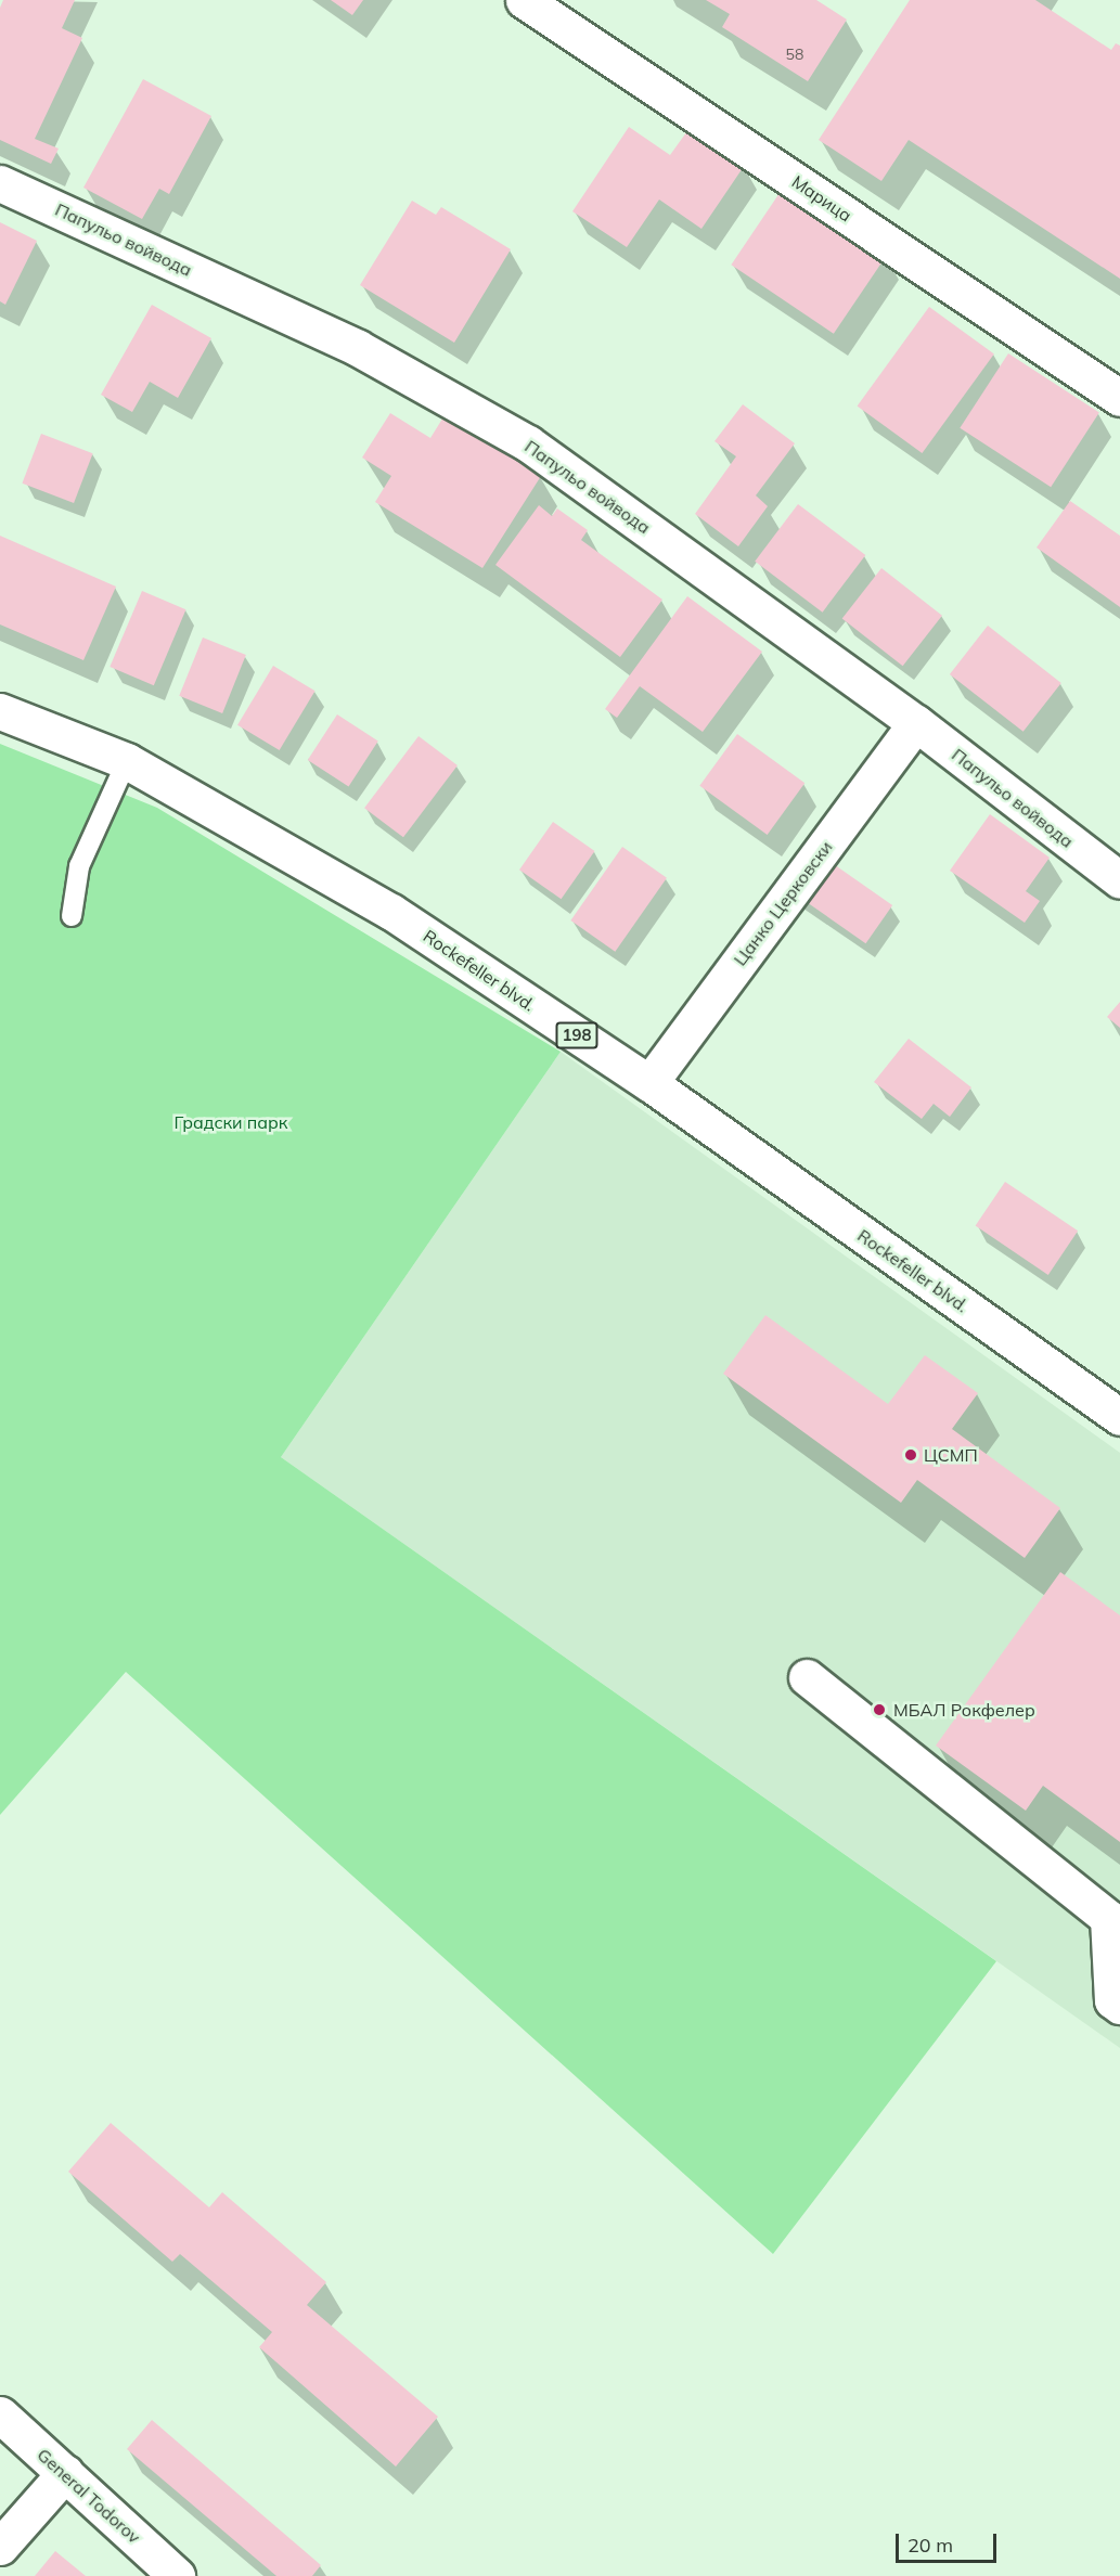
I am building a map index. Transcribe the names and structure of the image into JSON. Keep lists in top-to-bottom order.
{
  "streets": {
    "street": [
      "Марица",
      "Папульо войвода",
      "Цанко Церковски",
      "Rockefeller blvd.",
      "198",
      "General Todorov"
    ]
  },
  "crossings": [
    ["Папульо войвода", "Цанко Церковски"],
    ["Цанко Церковски", "Rockefeller blvd."]
  ],
  "parks": ["Градски парк"],
  "places": ["ЦСМП", "МБАЛ Рокфелер"],
  "house_numbers": ["58"],
  "scale_bar": "20 m"
}
